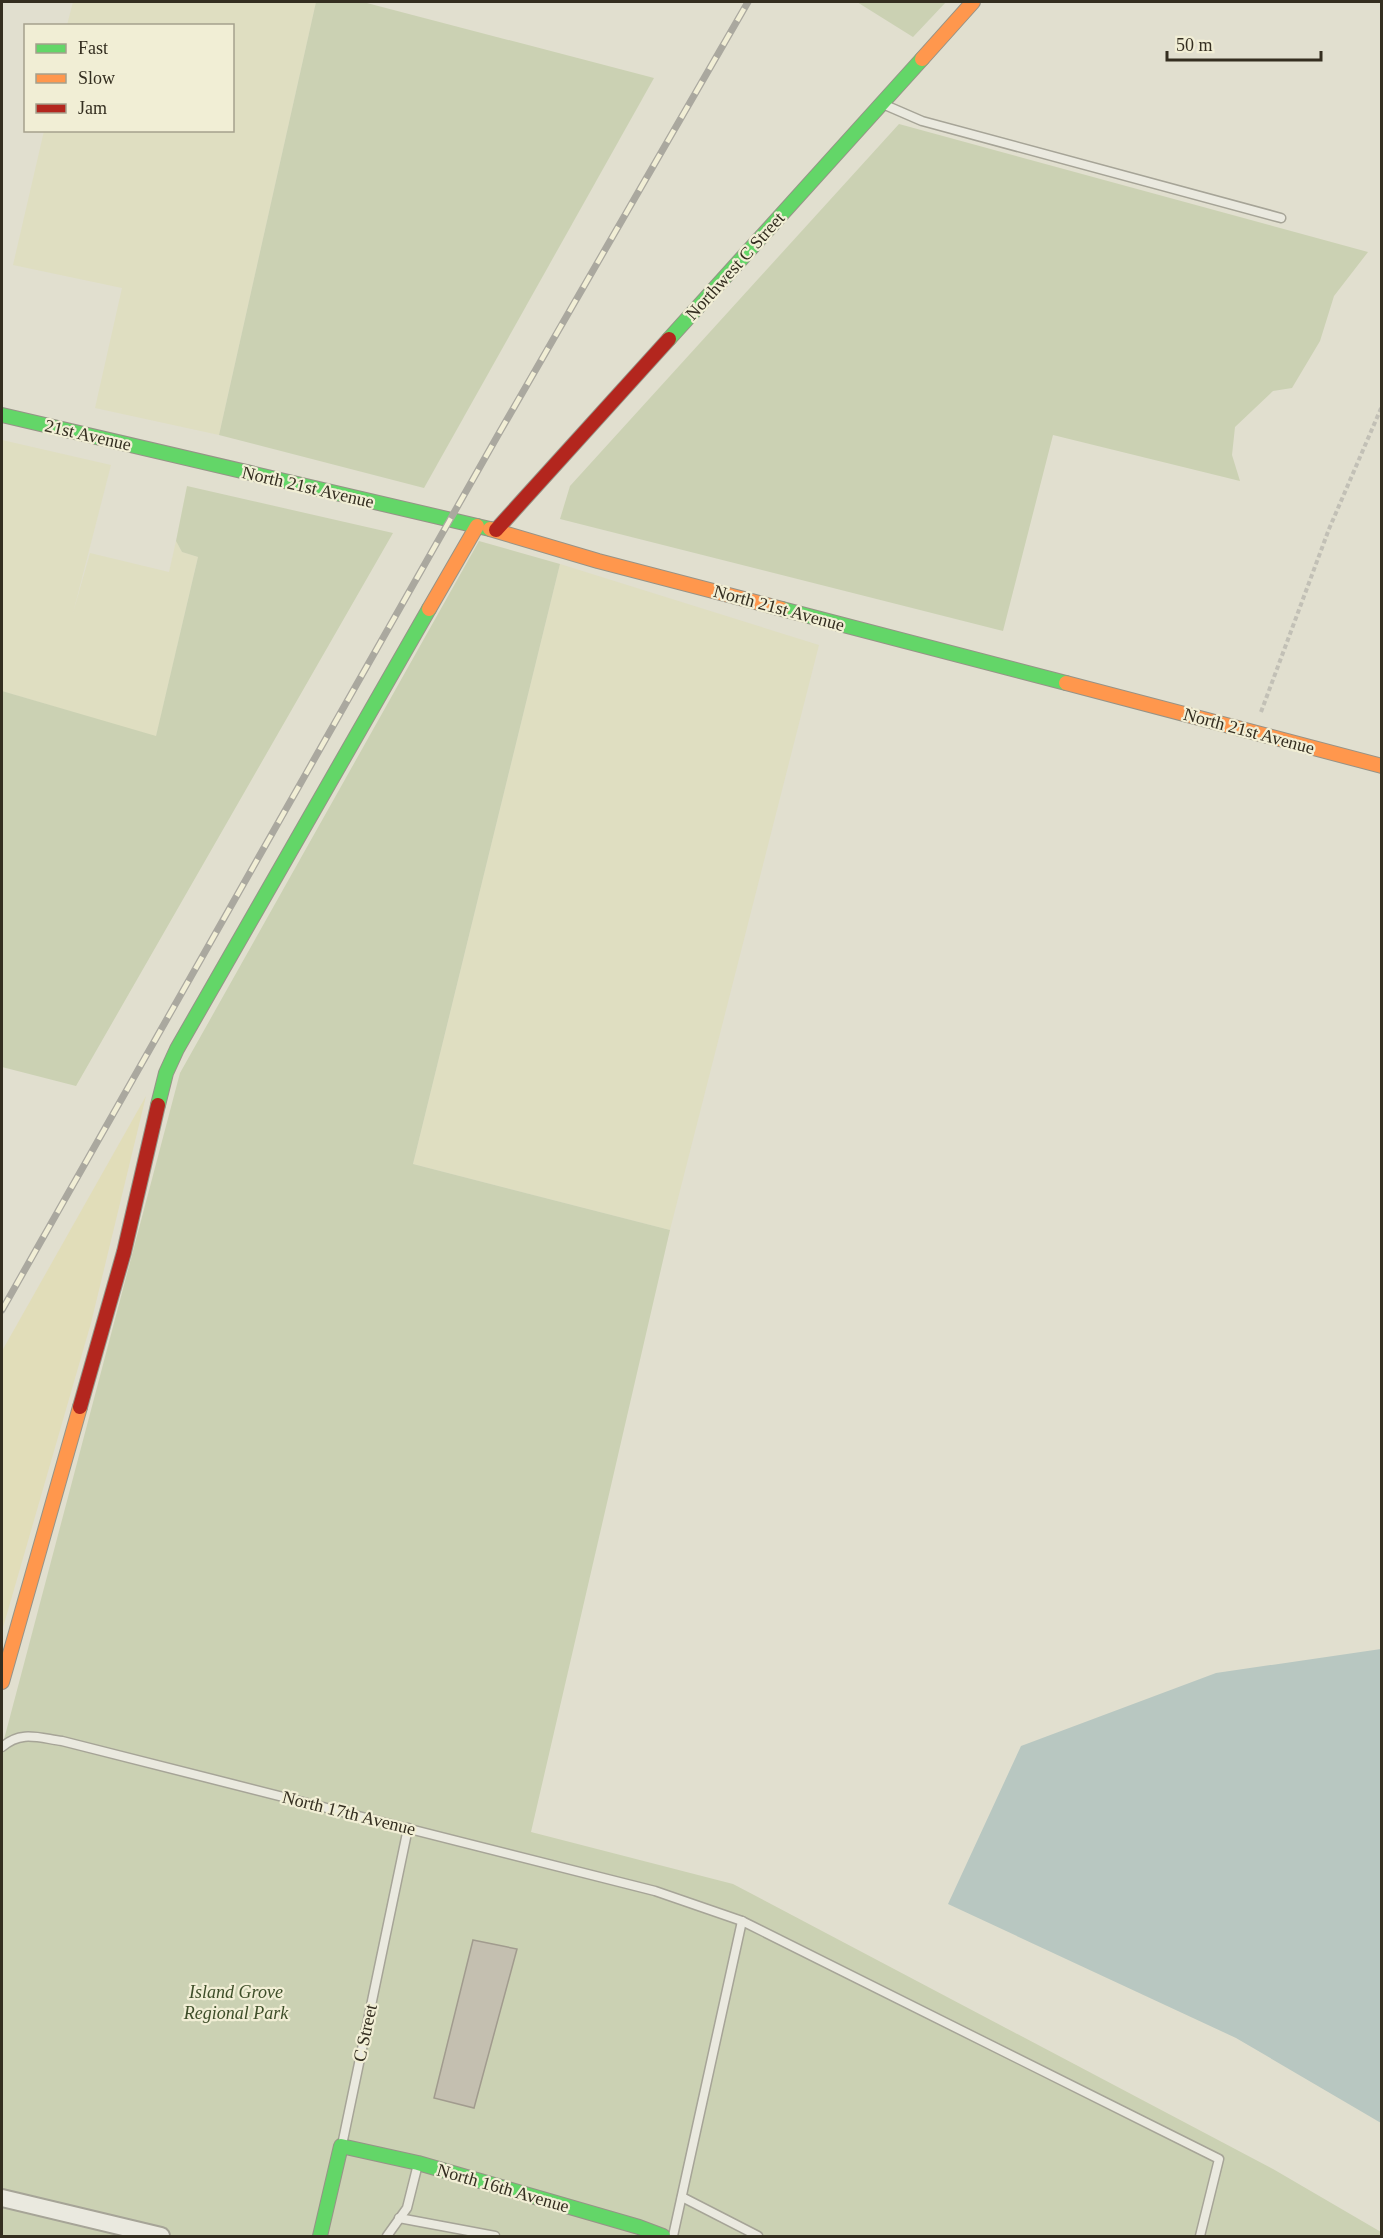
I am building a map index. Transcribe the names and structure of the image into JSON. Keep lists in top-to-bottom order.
{
  "streets": {
    "street": [
      "Northwest C Street",
      "21st Avenue",
      "North 21st Avenue",
      "C Street",
      "North 16th Avenue"
    ],
    "lane": ["North 17th Avenue"]
  },
  "crossings": [
    ["Northwest C Street", "North 21st Avenue"],
    ["21st Avenue", "North 21st Avenue"],
    ["North 17th Avenue", "C Street"],
    ["C Street", "North 16th Avenue"]
  ],
  "parks": ["Island Grove Regional Park"],
  "legend": ["Fast", "Slow", "Jam"],
  "scale_bar": "50 m"
}
